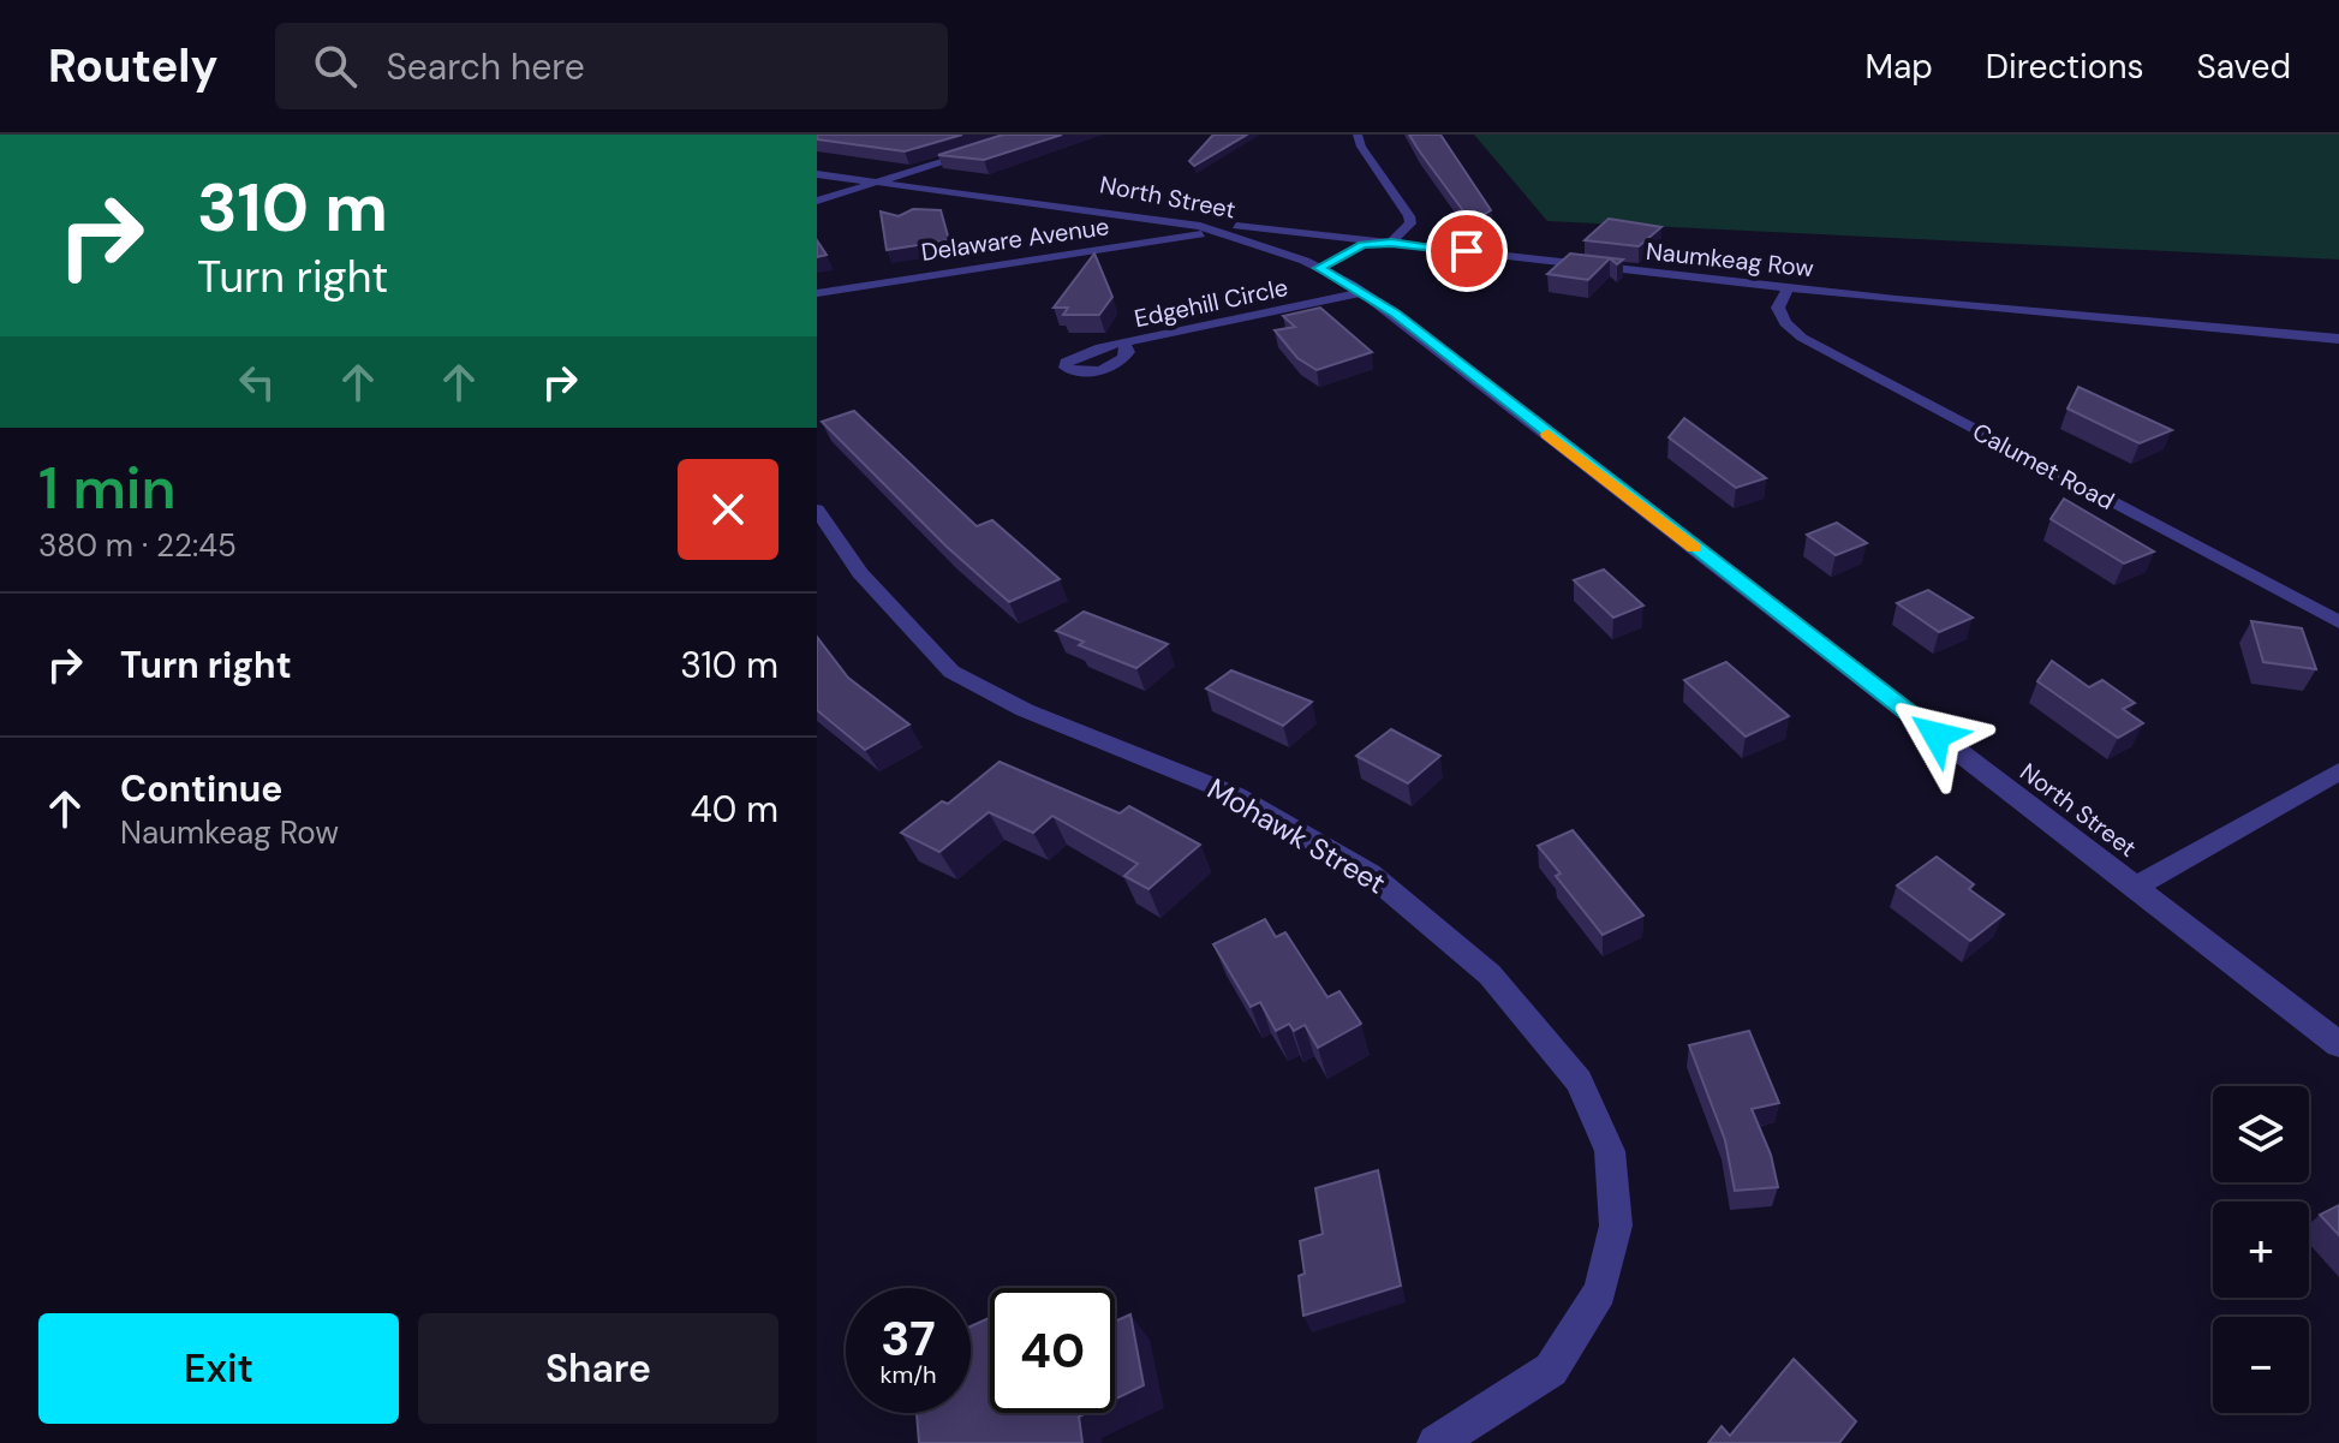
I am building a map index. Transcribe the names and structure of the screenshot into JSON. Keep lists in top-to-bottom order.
{
  "streets": {
    "street": [
      "North Street",
      "Delaware Avenue",
      "Naumkeag Row",
      "Edgehill Circle",
      "Calumet Road",
      "Mohawk Street"
    ]
  },
  "crossings": [
    ["North Street", "Delaware Avenue"],
    ["North Street", "Naumkeag Row"],
    ["North Street", "Edgehill Circle"],
    ["Naumkeag Row", "Calumet Road"]
  ],
  "page": {
    "header": "Routely",
    "search": "Search here",
    "nav": ["Map", "Directions", "Saved"],
    "turn": ["310 m", "Turn right"],
    "heading": ["1 min", "380 m · 22:45"],
    "list": [
      {
        "name": "Turn right",
        "value": "310 m"
      },
      {
        "name": "Continue",
        "note": "Naumkeag Row",
        "value": "40 m"
      }
    ],
    "map_buttons": ["+", "−"],
    "speed": "37 km/h",
    "limit": "40",
    "buttons": ["Exit", "Share"]
  }
}
